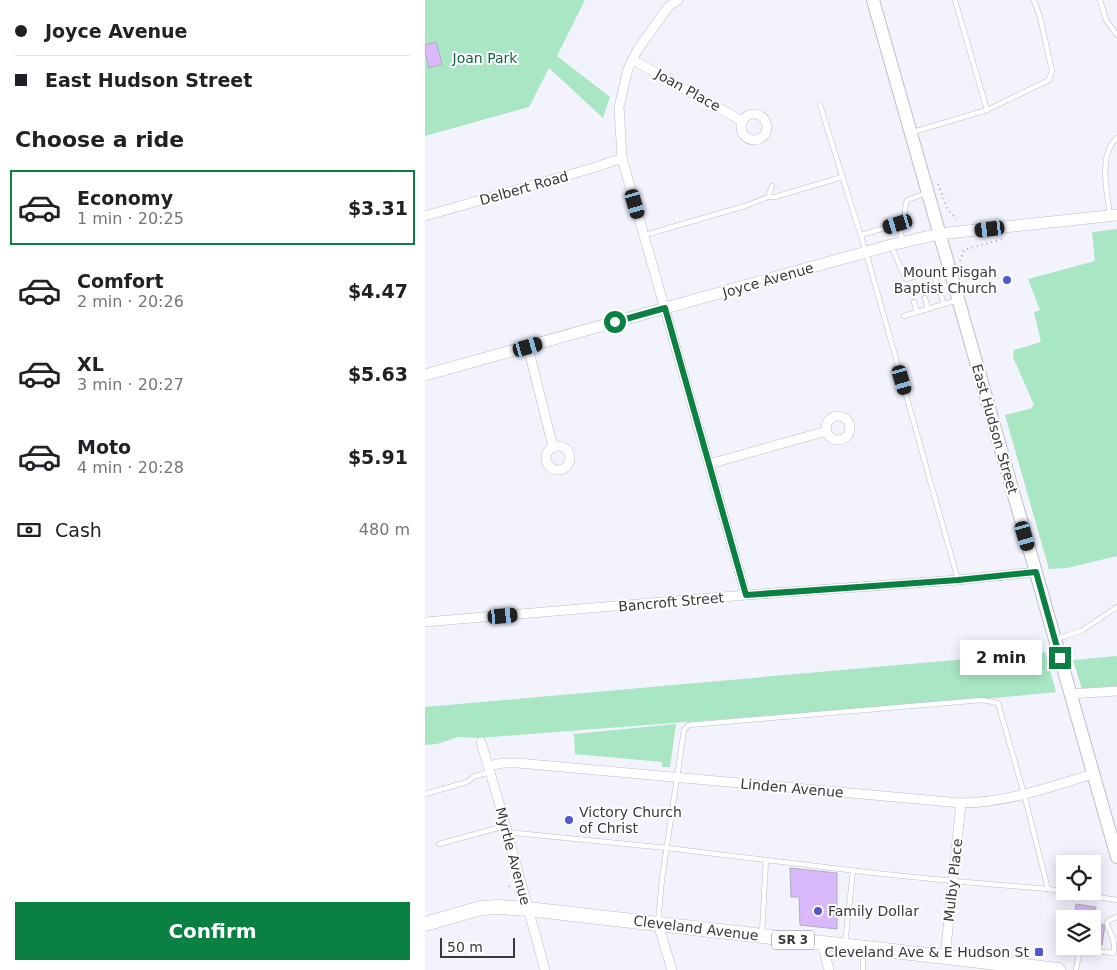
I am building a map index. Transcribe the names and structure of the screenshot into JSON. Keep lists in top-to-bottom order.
{
  "streets": {
    "main road": ["East Hudson Street", "Cleveland Avenue", "SR 3"],
    "street": [
      "Joan Place",
      "Delbert Road",
      "Joyce Avenue",
      "Bancroft Street",
      "Linden Avenue",
      "Myrtle Avenue",
      "Mulby Place"
    ]
  },
  "crossings": [
    ["Joyce Avenue", "East Hudson Street"],
    ["East Hudson Street", "Bancroft Street"],
    ["East Hudson Street", "Linden Avenue"],
    ["Linden Avenue", "Myrtle Avenue"],
    ["Linden Avenue", "Mulby Place"],
    ["Myrtle Avenue", "Cleveland Avenue"],
    ["Mulby Place", "Cleveland Avenue"]
  ],
  "parks": ["Joan Park"],
  "places": {
    "other": ["Mount Pisgah Baptist Church", "Victory Church of Christ", "Family Dollar"],
    "transit": ["Cleveland Ave & E Hudson St"]
  },
  "scale_bar": "50 m",
  "page": {
    "banner": ["Joyce Avenue", "East Hudson Street"],
    "heading": "Choose a ride",
    "list": [
      {
        "name": "Economy",
        "note": "1 min · 20:25",
        "value": "$3.31"
      },
      {
        "name": "Comfort",
        "note": "2 min · 20:26",
        "value": "$4.47"
      },
      {
        "name": "XL",
        "note": "3 min · 20:27",
        "value": "$5.63"
      },
      {
        "name": "Moto",
        "note": "4 min · 20:28",
        "value": "$5.91"
      }
    ],
    "pay": ["Cash", "480 m"],
    "bubble": "2 min",
    "buttons": "Confirm",
    "scale": "50 m"
  }
}
